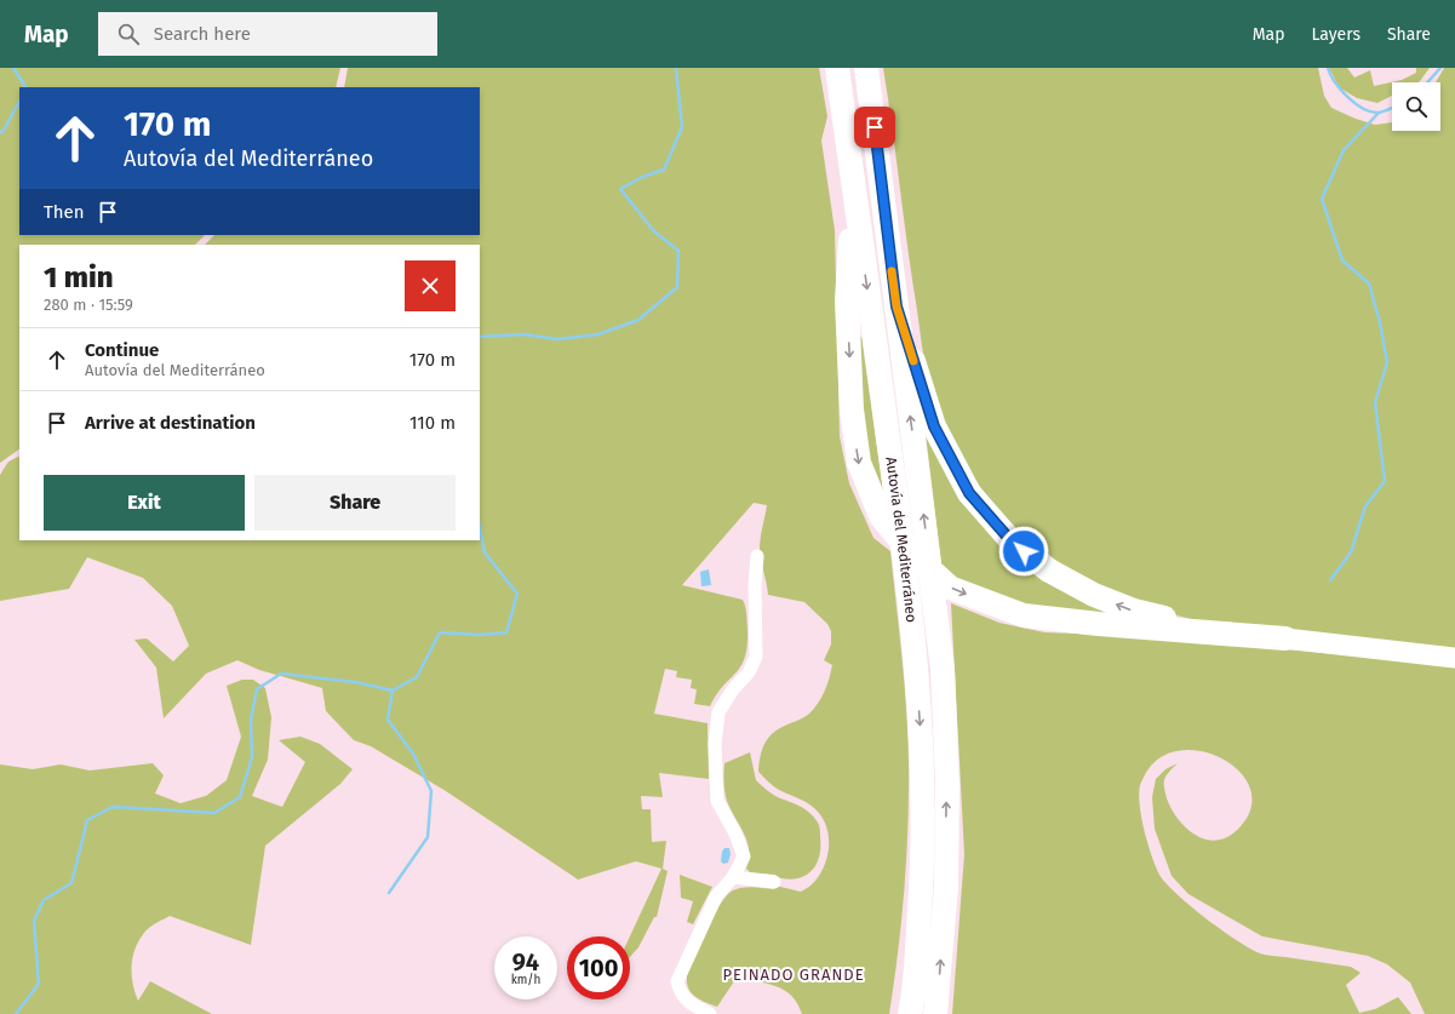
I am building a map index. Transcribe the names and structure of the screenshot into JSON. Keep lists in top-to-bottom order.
{
  "streets": {
    "highway": ["Autovía del Mediterráneo"]
  },
  "districts": ["PEINADO GRANDE"],
  "page": {
    "header": "Map",
    "search": "Search here",
    "nav": ["Map", "Layers", "Share"],
    "turn": ["170 m", "Autovía del Mediterráneo"],
    "then": "Then",
    "heading": ["1 min", "280 m · 15:59"],
    "list": [
      {
        "name": "Continue",
        "note": "Autovía del Mediterráneo",
        "value": "170 m"
      },
      {
        "name": "Arrive at destination",
        "value": "110 m"
      }
    ],
    "buttons": ["Exit", "Share"],
    "speed": "94 km/h",
    "limit": "100"
  }
}
